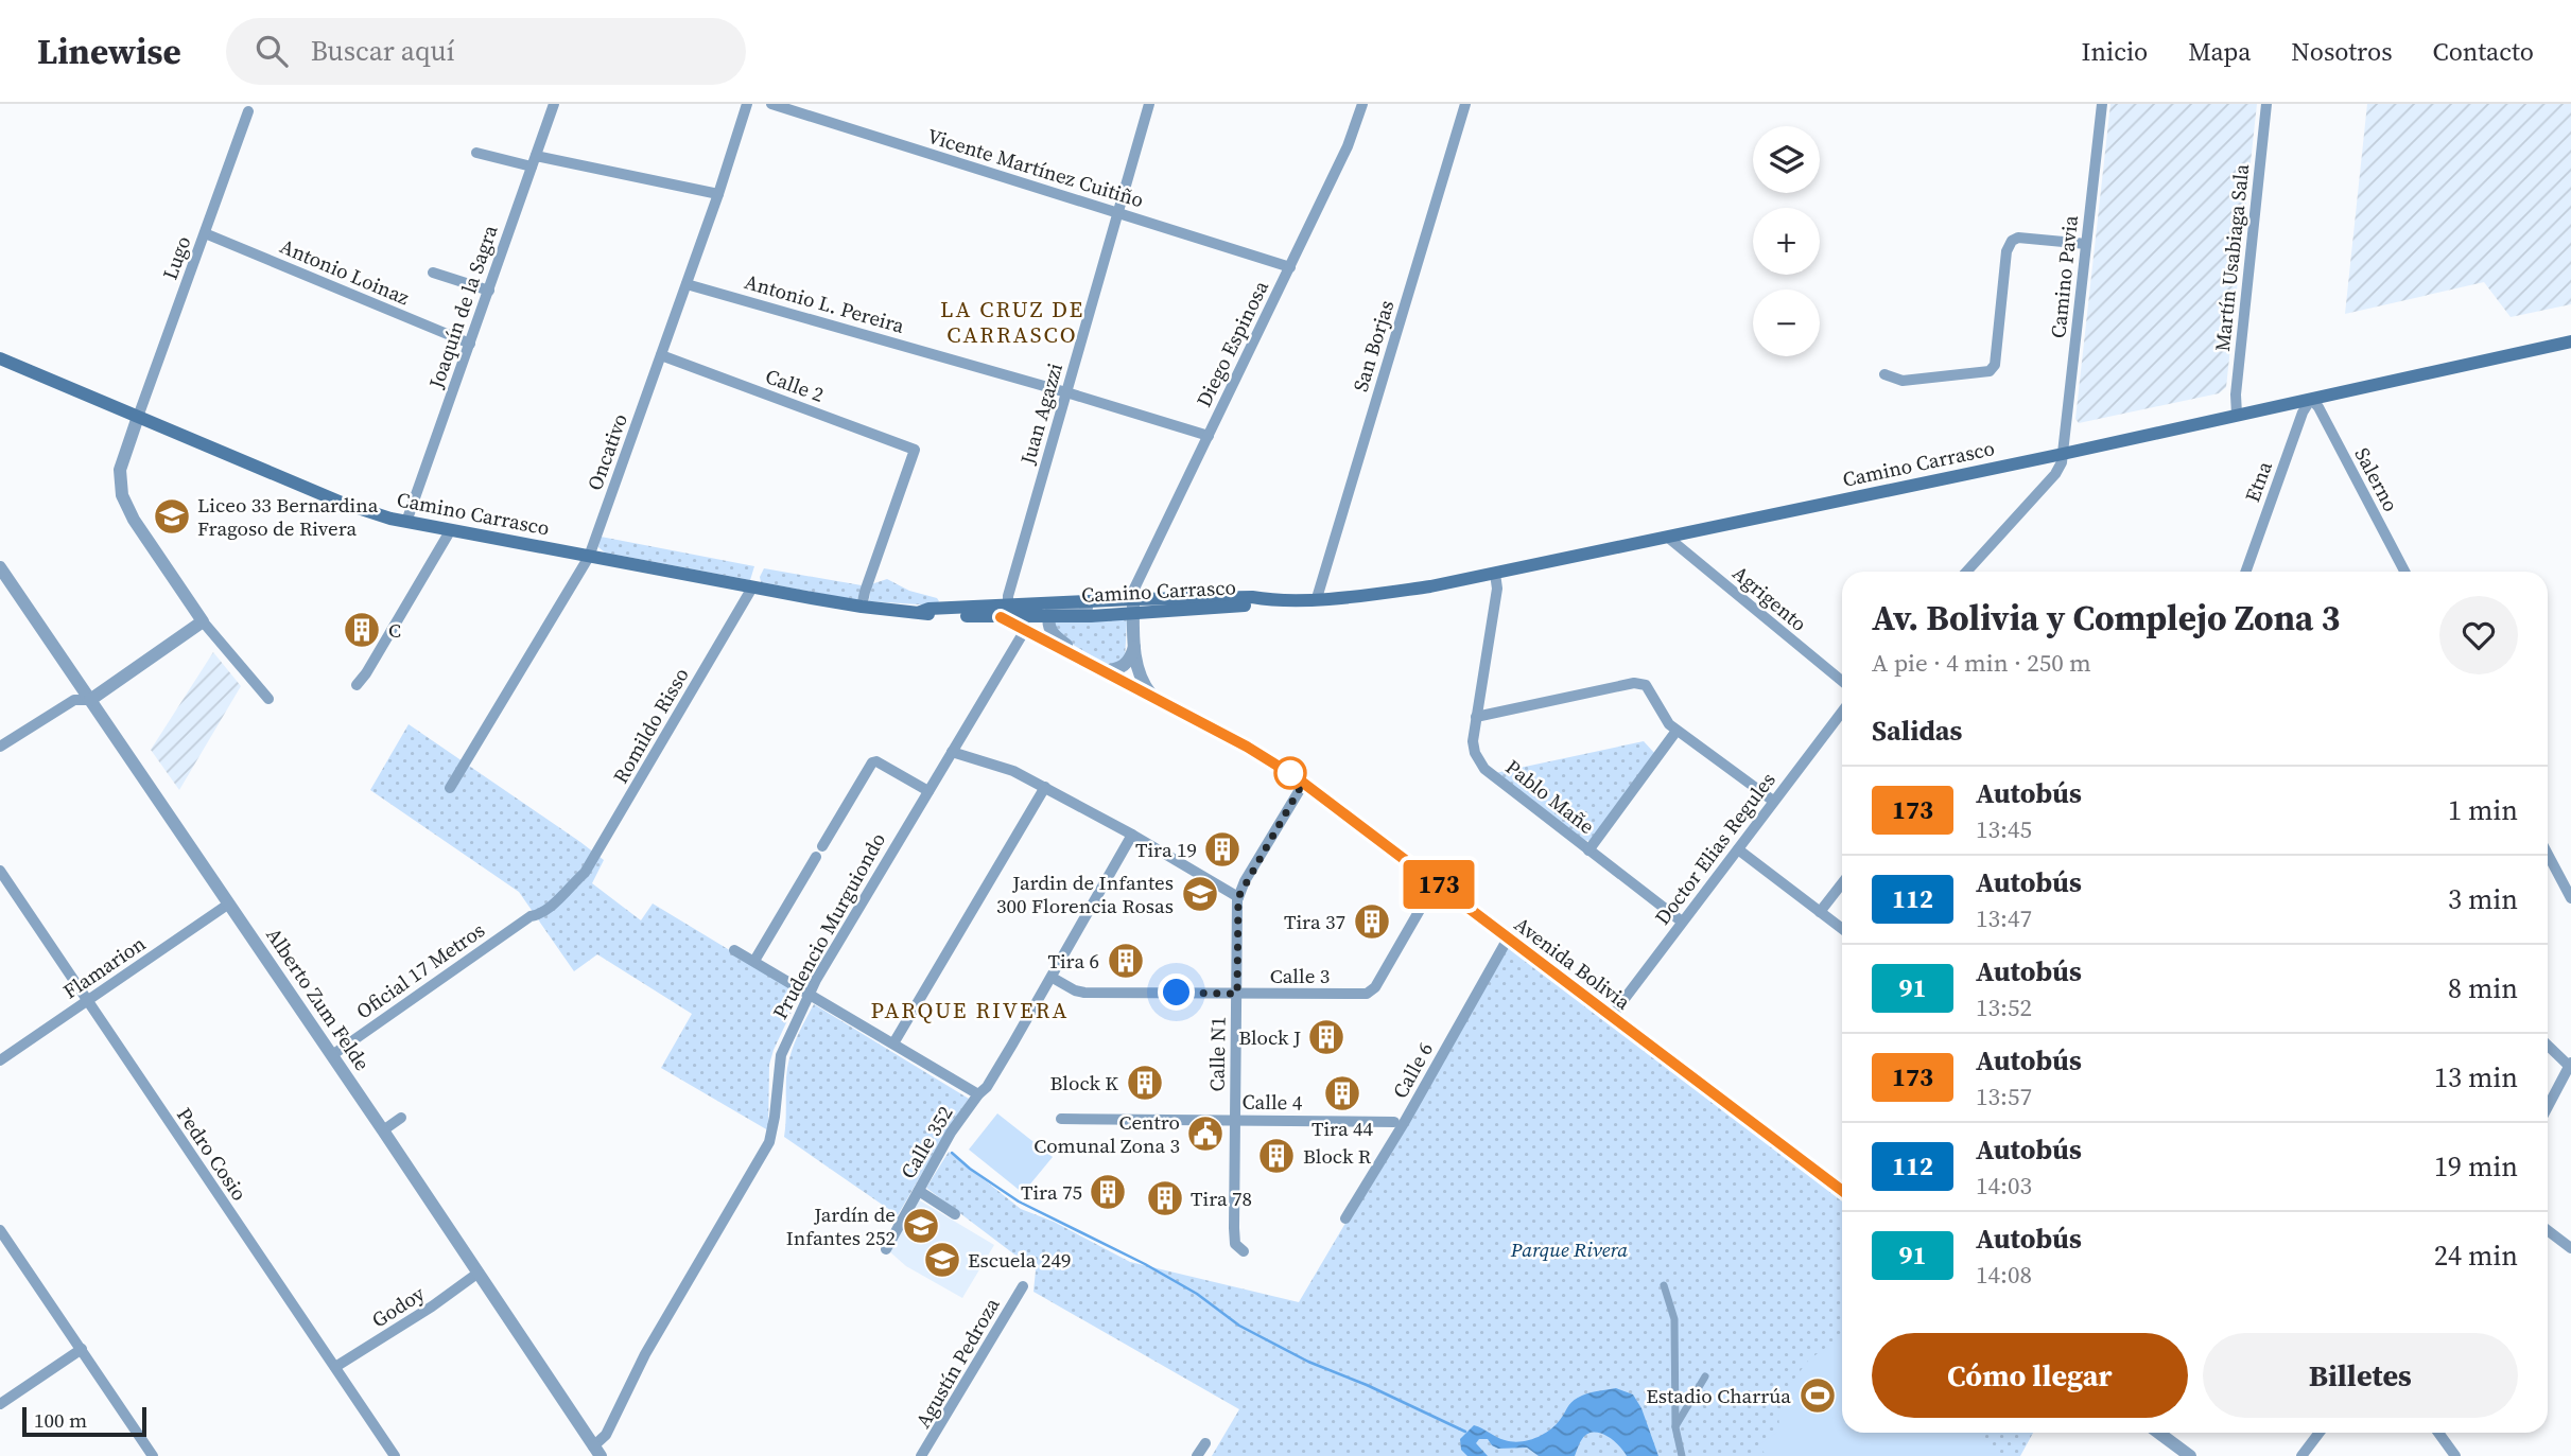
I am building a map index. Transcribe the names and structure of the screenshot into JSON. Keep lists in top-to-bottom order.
{
  "streets": {
    "main road": ["Camino Carrasco"],
    "street": [
      "Vicente Martínez Cuitiño",
      "Lugo",
      "Martín Usabiaga Sala",
      "Antonio Loinaz",
      "Camino Pavia",
      "Antonio L. Pereira",
      "Joaquín de la Sagra",
      "Diego Espinosa",
      "San Borjas",
      "Calle 2",
      "Juan Agazzi",
      "Oncativo",
      "Salerno",
      "Etna",
      "Agrigento",
      "Romildo Risso",
      "Pablo Mañe",
      "Doctor Elias Regules",
      "Prudencio Murguiondo",
      "Avenida Bolivia",
      "Flamarion",
      "Oficial 17 Metros",
      "Calle 3",
      "Alberto Zum Felde",
      "Calle N1",
      "Calle 6",
      "Calle 4",
      "Calle 352",
      "Pedro Cosio",
      "Godoy",
      "Agustín Pedroza"
    ]
  },
  "crossings": [
    ["Vicente Martínez Cuitiño", "Diego Espinosa"],
    ["Vicente Martínez Cuitiño", "Juan Agazzi"],
    ["Lugo", "Antonio Loinaz"],
    ["Lugo", "Camino Carrasco"],
    ["Martín Usabiaga Sala", "Camino Carrasco"],
    ["Antonio Loinaz", "Joaquín de la Sagra"],
    ["Camino Pavia", "Camino Carrasco"],
    ["Antonio L. Pereira", "Diego Espinosa"],
    ["Antonio L. Pereira", "Juan Agazzi"],
    ["Antonio L. Pereira", "Oncativo"],
    ["Joaquín de la Sagra", "Camino Carrasco"],
    ["Diego Espinosa", "Camino Carrasco"],
    ["San Borjas", "Camino Carrasco"],
    ["Calle 2", "Oncativo"],
    ["Calle 2", "Camino Carrasco"],
    ["Juan Agazzi", "Camino Carrasco"],
    ["Juan Agazzi", "Avenida Bolivia"],
    ["Oncativo", "Camino Carrasco"],
    ["Camino Carrasco", "Salerno"],
    ["Camino Carrasco", "Etna"],
    ["Camino Carrasco", "Agrigento"],
    ["Camino Carrasco", "Romildo Risso"],
    ["Camino Carrasco", "Pablo Mañe"],
    ["Camino Carrasco", "Avenida Bolivia"],
    ["Salerno", "Etna"],
    ["Romildo Risso", "Oficial 17 Metros"],
    ["Pablo Mañe", "Doctor Elias Regules"],
    ["Doctor Elias Regules", "Avenida Bolivia"],
    ["Prudencio Murguiondo", "Avenida Bolivia"],
    ["Prudencio Murguiondo", "Alberto Zum Felde"],
    ["Avenida Bolivia", "Calle 3"],
    ["Avenida Bolivia", "Calle N1"],
    ["Avenida Bolivia", "Calle 6"],
    ["Flamarion", "Alberto Zum Felde"],
    ["Flamarion", "Pedro Cosio"],
    ["Oficial 17 Metros", "Alberto Zum Felde"],
    ["Calle 3", "Calle N1"],
    ["Calle 3", "Calle 352"],
    ["Alberto Zum Felde", "Godoy"],
    ["Calle N1", "Calle 4"],
    ["Pedro Cosio", "Godoy"]
  ],
  "districts": ["LA CRUZ DE CARRASCO", "PARQUE RIVERA"],
  "parks": ["Parque Rivera"],
  "places": {
    "school or university": [
      "Liceo 33 Bernardina Fragoso de Rivera",
      "Jardin de Infantes 300 Florencia Rosas",
      "Jardín de Infantes 252",
      "Escuela 249"
    ],
    "building": [
      "C",
      "Tira 19",
      "Tira 37",
      "Tira 6",
      "Block J",
      "Block K",
      "Tira 44",
      "Block R",
      "Tira 75",
      "Tira 78"
    ],
    "public building": ["Centro Comunal Zona 3"],
    "sports": ["Estadio Charrúa"]
  },
  "lines": ["bus line 173"],
  "scale_bar": "100 m",
  "page": {
    "header": "Linewise",
    "search": "Buscar aquí",
    "nav": [
      "Inicio",
      "Mapa",
      "Nosotros",
      "Contacto"
    ],
    "on_map": "173",
    "map_buttons": ["+", "−"],
    "heading": [
      ["Av. Bolivia y Complejo Zona 3", "A pie · 4 min · 250 m"],
      "Salidas"
    ],
    "list": [
      {
        "mark": "173",
        "name": "Autobús",
        "note": "13:45",
        "value": "1 min"
      },
      {
        "mark": "112",
        "name": "Autobús",
        "note": "13:47",
        "value": "3 min"
      },
      {
        "mark": "91",
        "name": "Autobús",
        "note": "13:52",
        "value": "8 min"
      },
      {
        "mark": "173",
        "name": "Autobús",
        "note": "13:57",
        "value": "13 min"
      },
      {
        "mark": "112",
        "name": "Autobús",
        "note": "14:03",
        "value": "19 min"
      },
      {
        "mark": "91",
        "name": "Autobús",
        "note": "14:08",
        "value": "24 min"
      }
    ],
    "buttons": ["Cómo llegar", "Billetes"],
    "scale": "100 m"
  }
}
